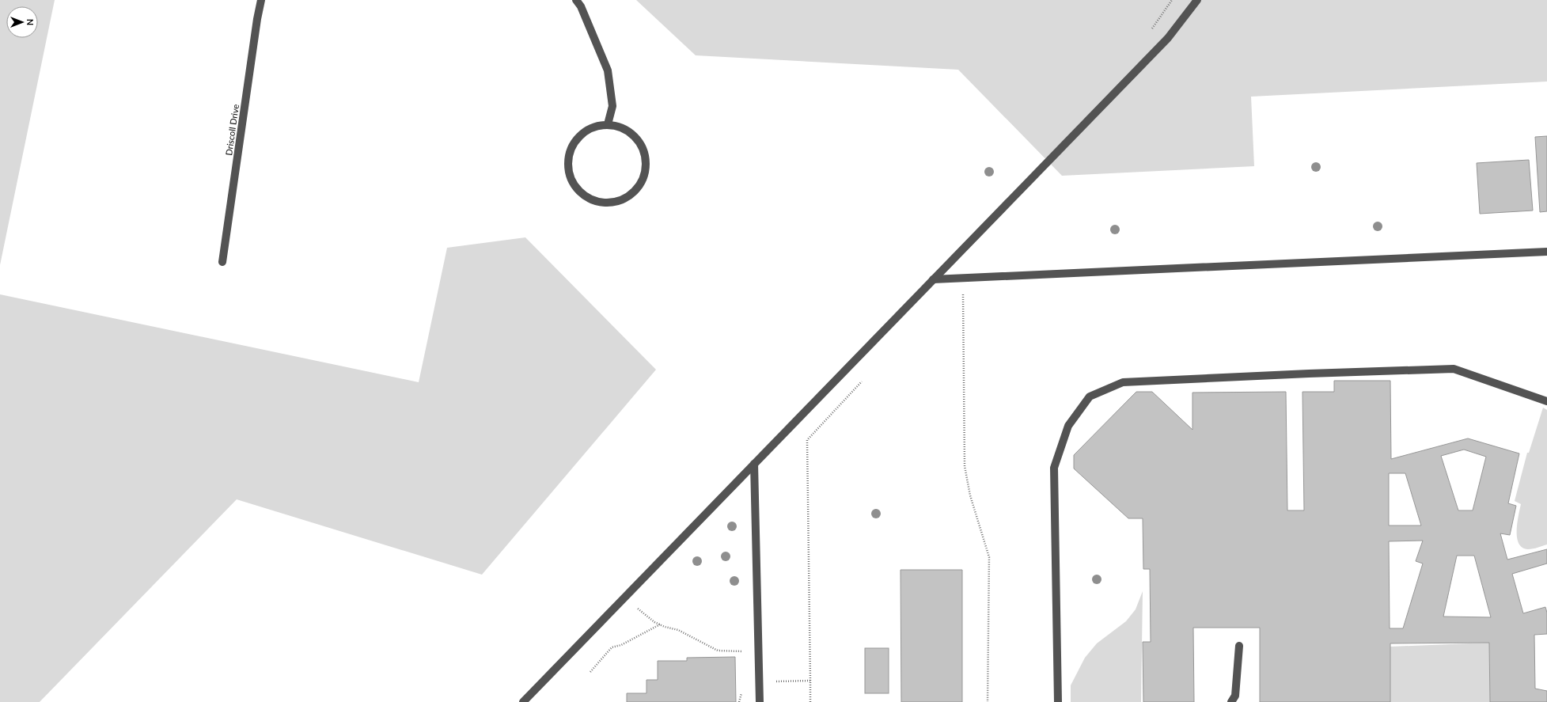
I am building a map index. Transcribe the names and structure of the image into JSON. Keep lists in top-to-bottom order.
{
  "streets": {
    "street": ["Driscoll Drive"]
  },
  "north": "right"
}
